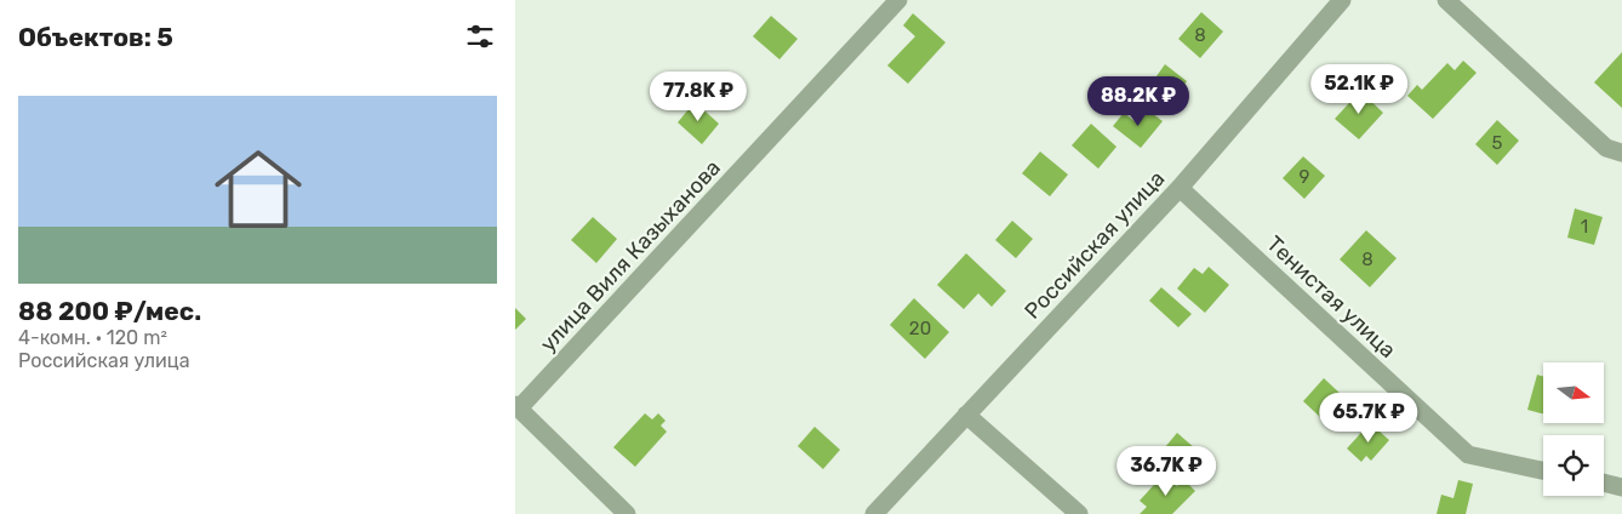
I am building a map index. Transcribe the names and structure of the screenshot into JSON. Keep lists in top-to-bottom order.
{
  "streets": {
    "street": ["Российская улица", "улица Виля Казыханова", "Тенистая улица"]
  },
  "crossings": [
    ["Российская улица", "Тенистая улица"]
  ],
  "house_numbers": [
    "8",
    "5",
    "9",
    "1",
    "8",
    "20"
  ],
  "north": "right",
  "page": {
    "heading": "Объектов: 5",
    "price": [
      "52.1K ₽",
      "77.8K ₽",
      "88.2K ₽",
      "65.7K ₽",
      "36.7K ₽"
    ],
    "list": [
      {
        "name": "88 200 ₽/мес.",
        "note": "4-комн. · 120 m² · Российская улица"
      }
    ]
  }
}
